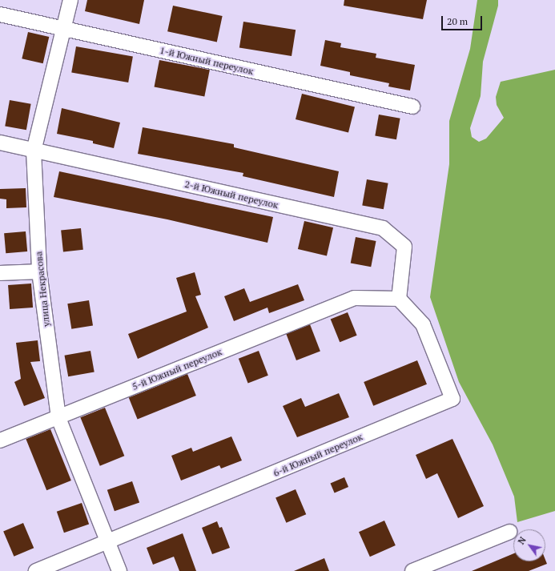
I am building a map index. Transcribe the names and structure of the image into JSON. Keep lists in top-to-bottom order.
{
  "streets": {
    "street": [
      "1-й Южный переулок",
      "2-й Южный переулок",
      "улица Некрасова",
      "5-й Южный переулок",
      "6-й Южный переулок"
    ]
  },
  "crossings": [
    ["1-й Южный переулок", "улица Некрасова"],
    ["2-й Южный переулок", "улица Некрасова"],
    ["2-й Южный переулок", "5-й Южный переулок"],
    ["2-й Южный переулок", "6-й Южный переулок"],
    ["улица Некрасова", "5-й Южный переулок"],
    ["улица Некрасова", "6-й Южный переулок"],
    ["5-й Южный переулок", "6-й Южный переулок"]
  ],
  "scale_bar": "20 m",
  "north": "top left"
}
